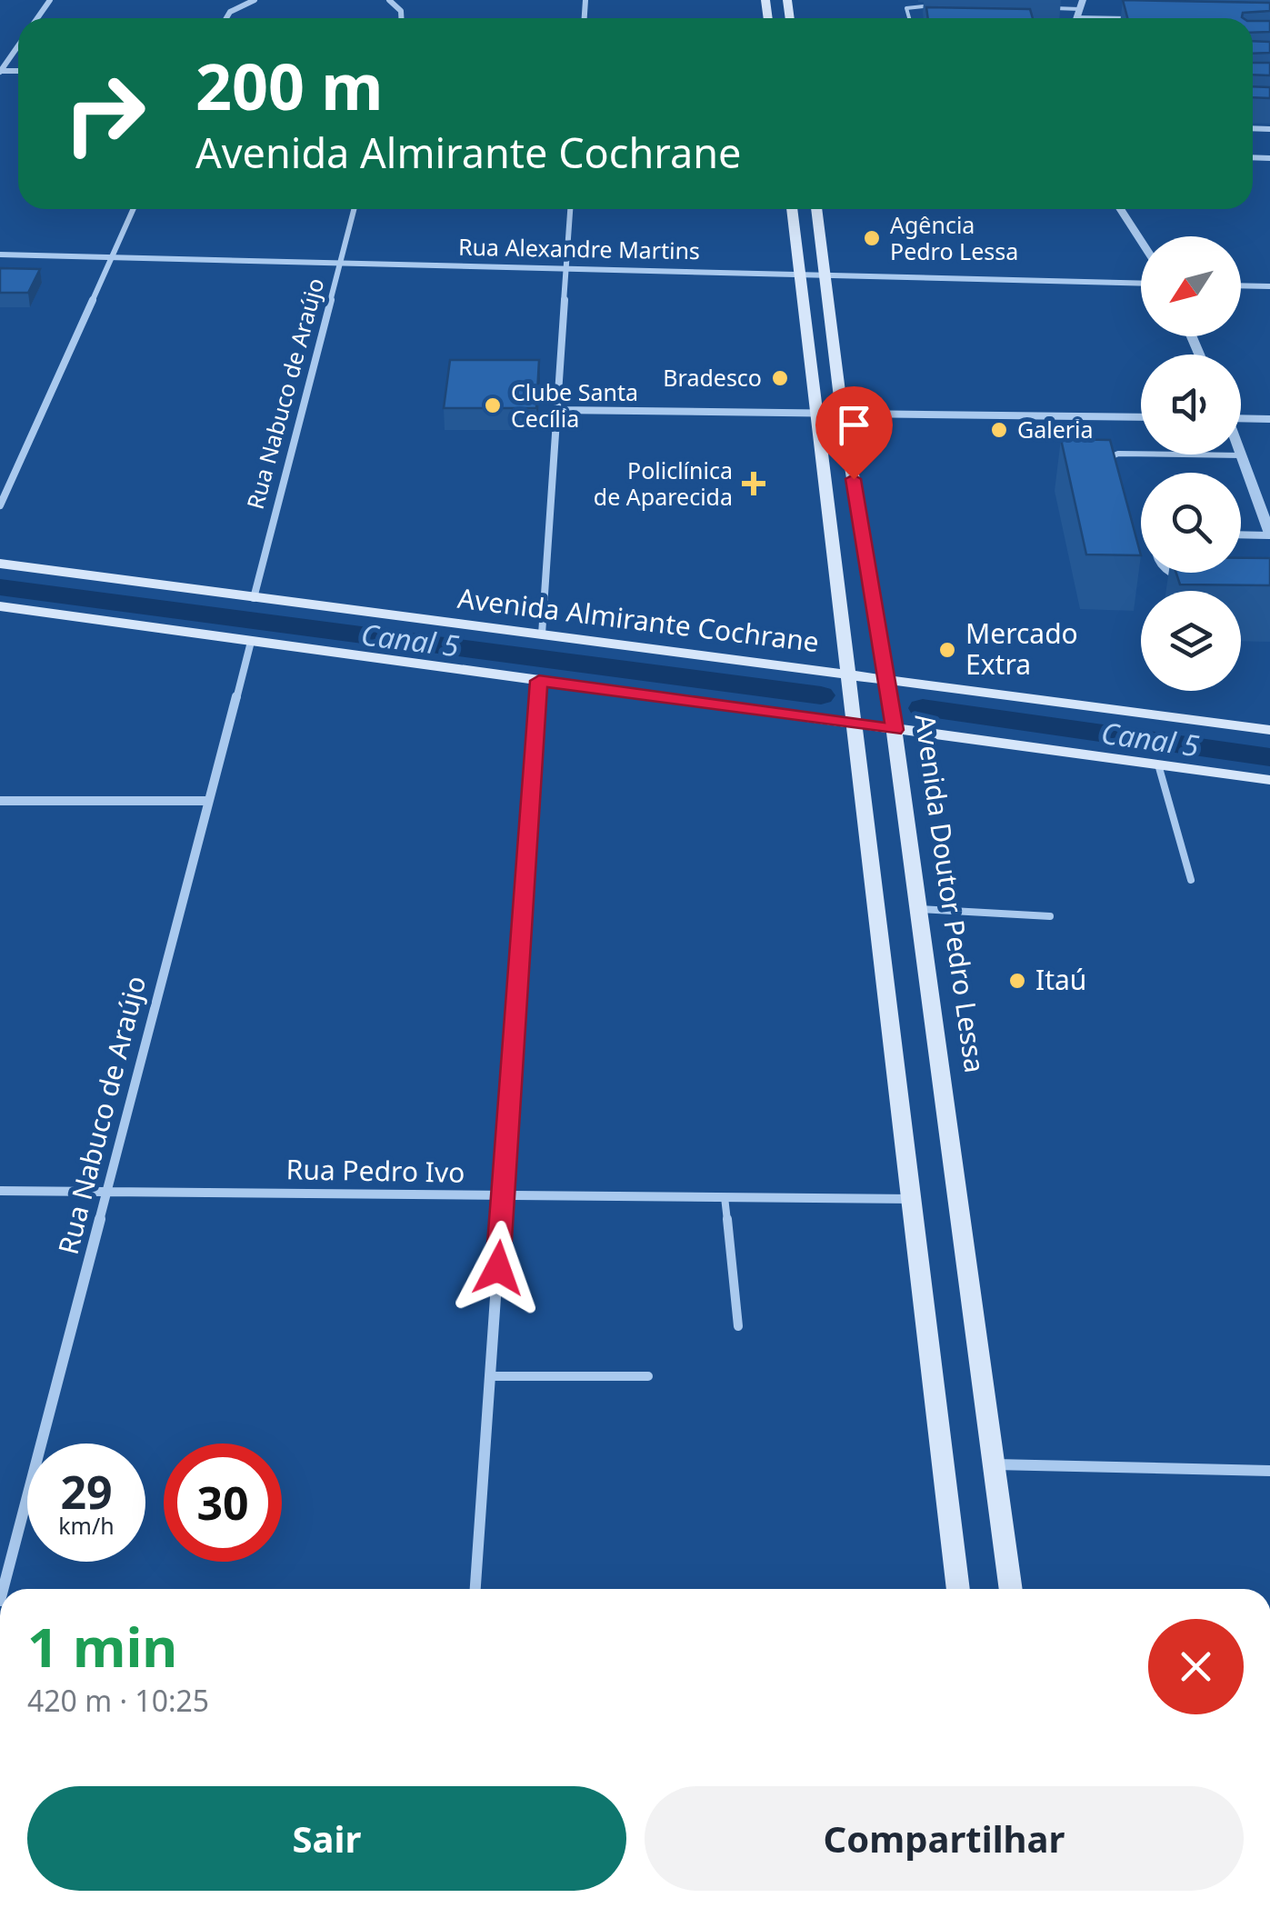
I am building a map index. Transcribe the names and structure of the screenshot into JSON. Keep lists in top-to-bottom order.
{
  "streets": {
    "main road": ["Avenida Almirante Cochrane", "Avenida Doutor Pedro Lessa"],
    "street": ["Rua Alexandre Martins", "Rua Nabuco de Araújo", "Rua Pedro Ivo"]
  },
  "crossings": [
    ["Rua Alexandre Martins", "Rua Nabuco de Araújo"],
    ["Rua Alexandre Martins", "Avenida Doutor Pedro Lessa"],
    ["Rua Nabuco de Araújo", "Avenida Almirante Cochrane"],
    ["Rua Nabuco de Araújo", "Rua Pedro Ivo"],
    ["Avenida Almirante Cochrane", "Avenida Doutor Pedro Lessa"]
  ],
  "water": ["Canal 5"],
  "places": {
    "other": [
      "Agência Pedro Lessa",
      "Bradesco",
      "Clube Santa Cecília",
      "Galeria",
      "Mercado Extra",
      "Itaú"
    ],
    "health": ["Policlínica de Aparecida"]
  },
  "north": "bottom left",
  "page": {
    "turn": ["200 m", "Avenida Almirante Cochrane"],
    "speed": "29 km/h",
    "limit": "30",
    "heading": ["1 min", "420 m · 10:25"],
    "buttons": ["Sair", "Compartilhar"]
  }
}
